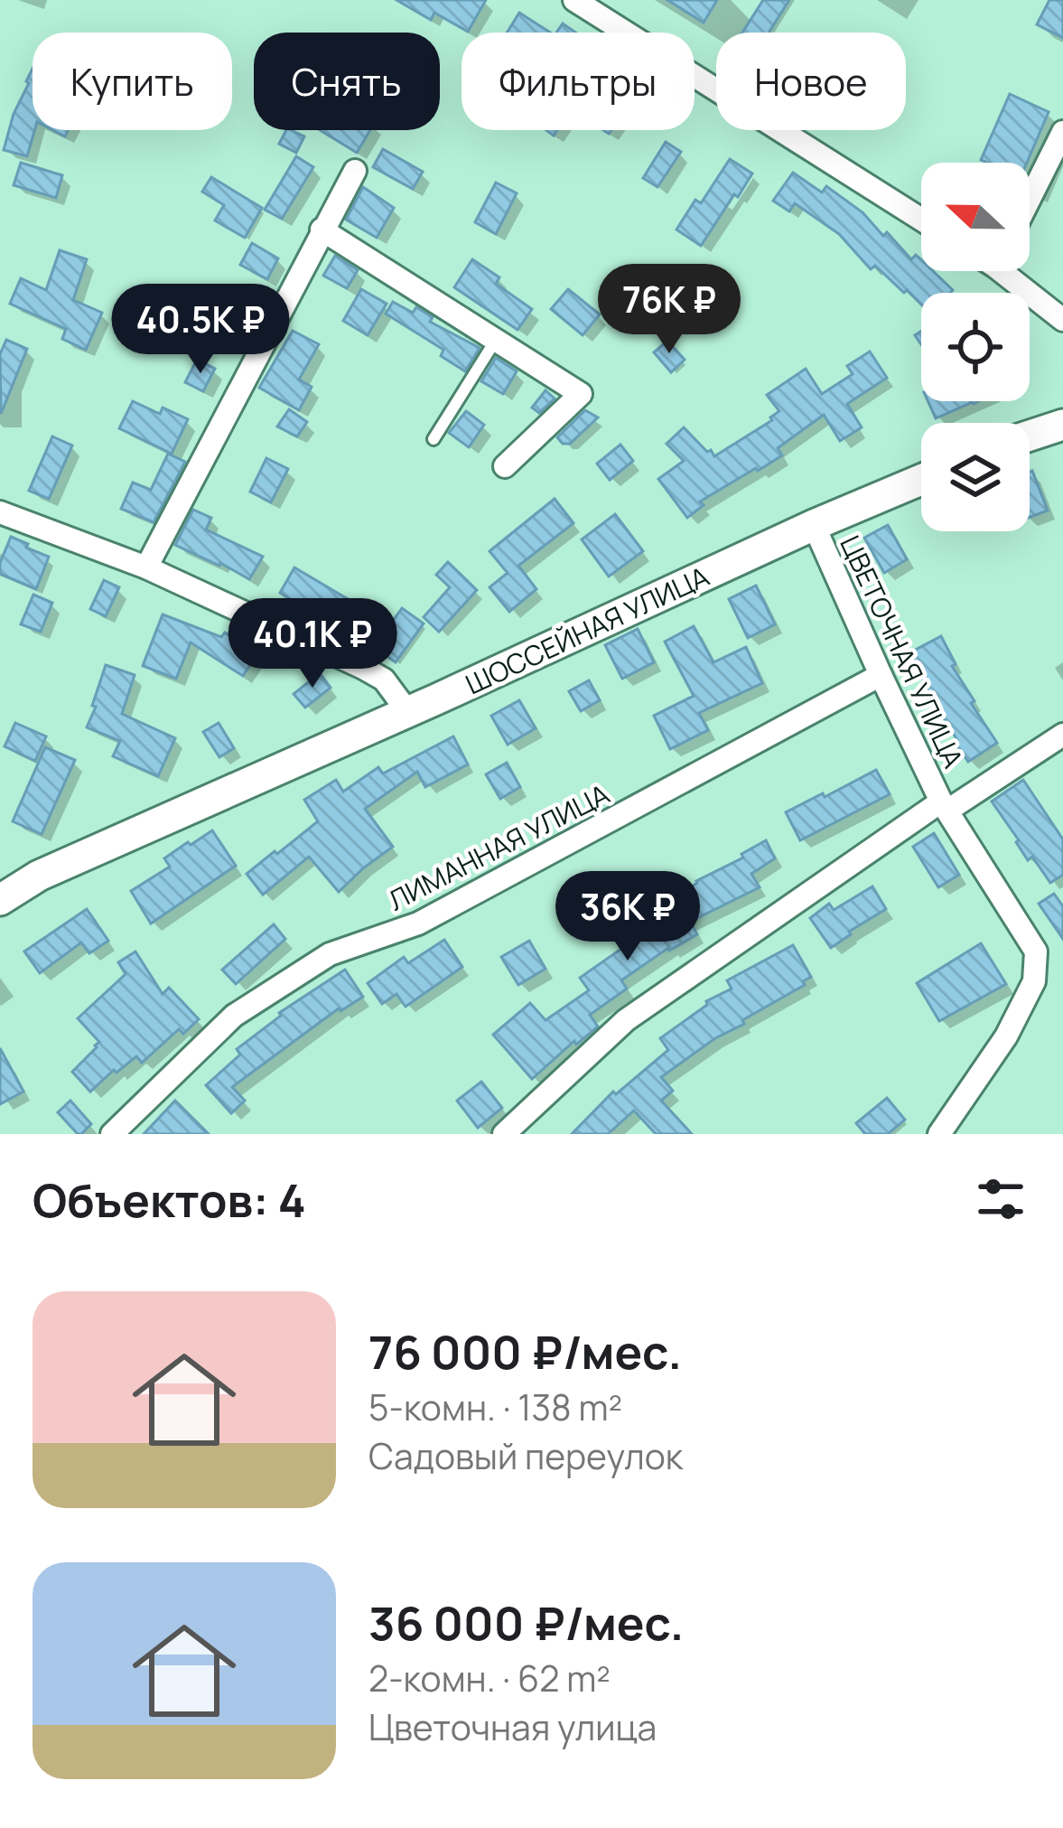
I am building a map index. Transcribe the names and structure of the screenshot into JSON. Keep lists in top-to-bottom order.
{
  "streets": {
    "main road": ["ШОССЕЙНАЯ УЛИЦА"],
    "street": ["ЦВЕТОЧНАЯ УЛИЦА", "ЛИМАННАЯ УЛИЦА"]
  },
  "crossings": [
    ["ШОССЕЙНАЯ УЛИЦА", "ЦВЕТОЧНАЯ УЛИЦА"],
    ["ЦВЕТОЧНАЯ УЛИЦА", "ЛИМАННАЯ УЛИЦА"]
  ],
  "north": "left",
  "page": {
    "chip": [
      "Купить",
      "Снять",
      "Фильтры",
      "Новое"
    ],
    "price": [
      "76K ₽",
      "40.5K ₽",
      "40.1K ₽",
      "36K ₽"
    ],
    "heading": "Объектов: 4",
    "list": [
      {
        "name": "76 000 ₽/мес.",
        "note": "5-комн. · 138 m² · Садовый переулок"
      },
      {
        "name": "36 000 ₽/мес.",
        "note": "2-комн. · 62 m² · Цветочная улица"
      }
    ]
  }
}
